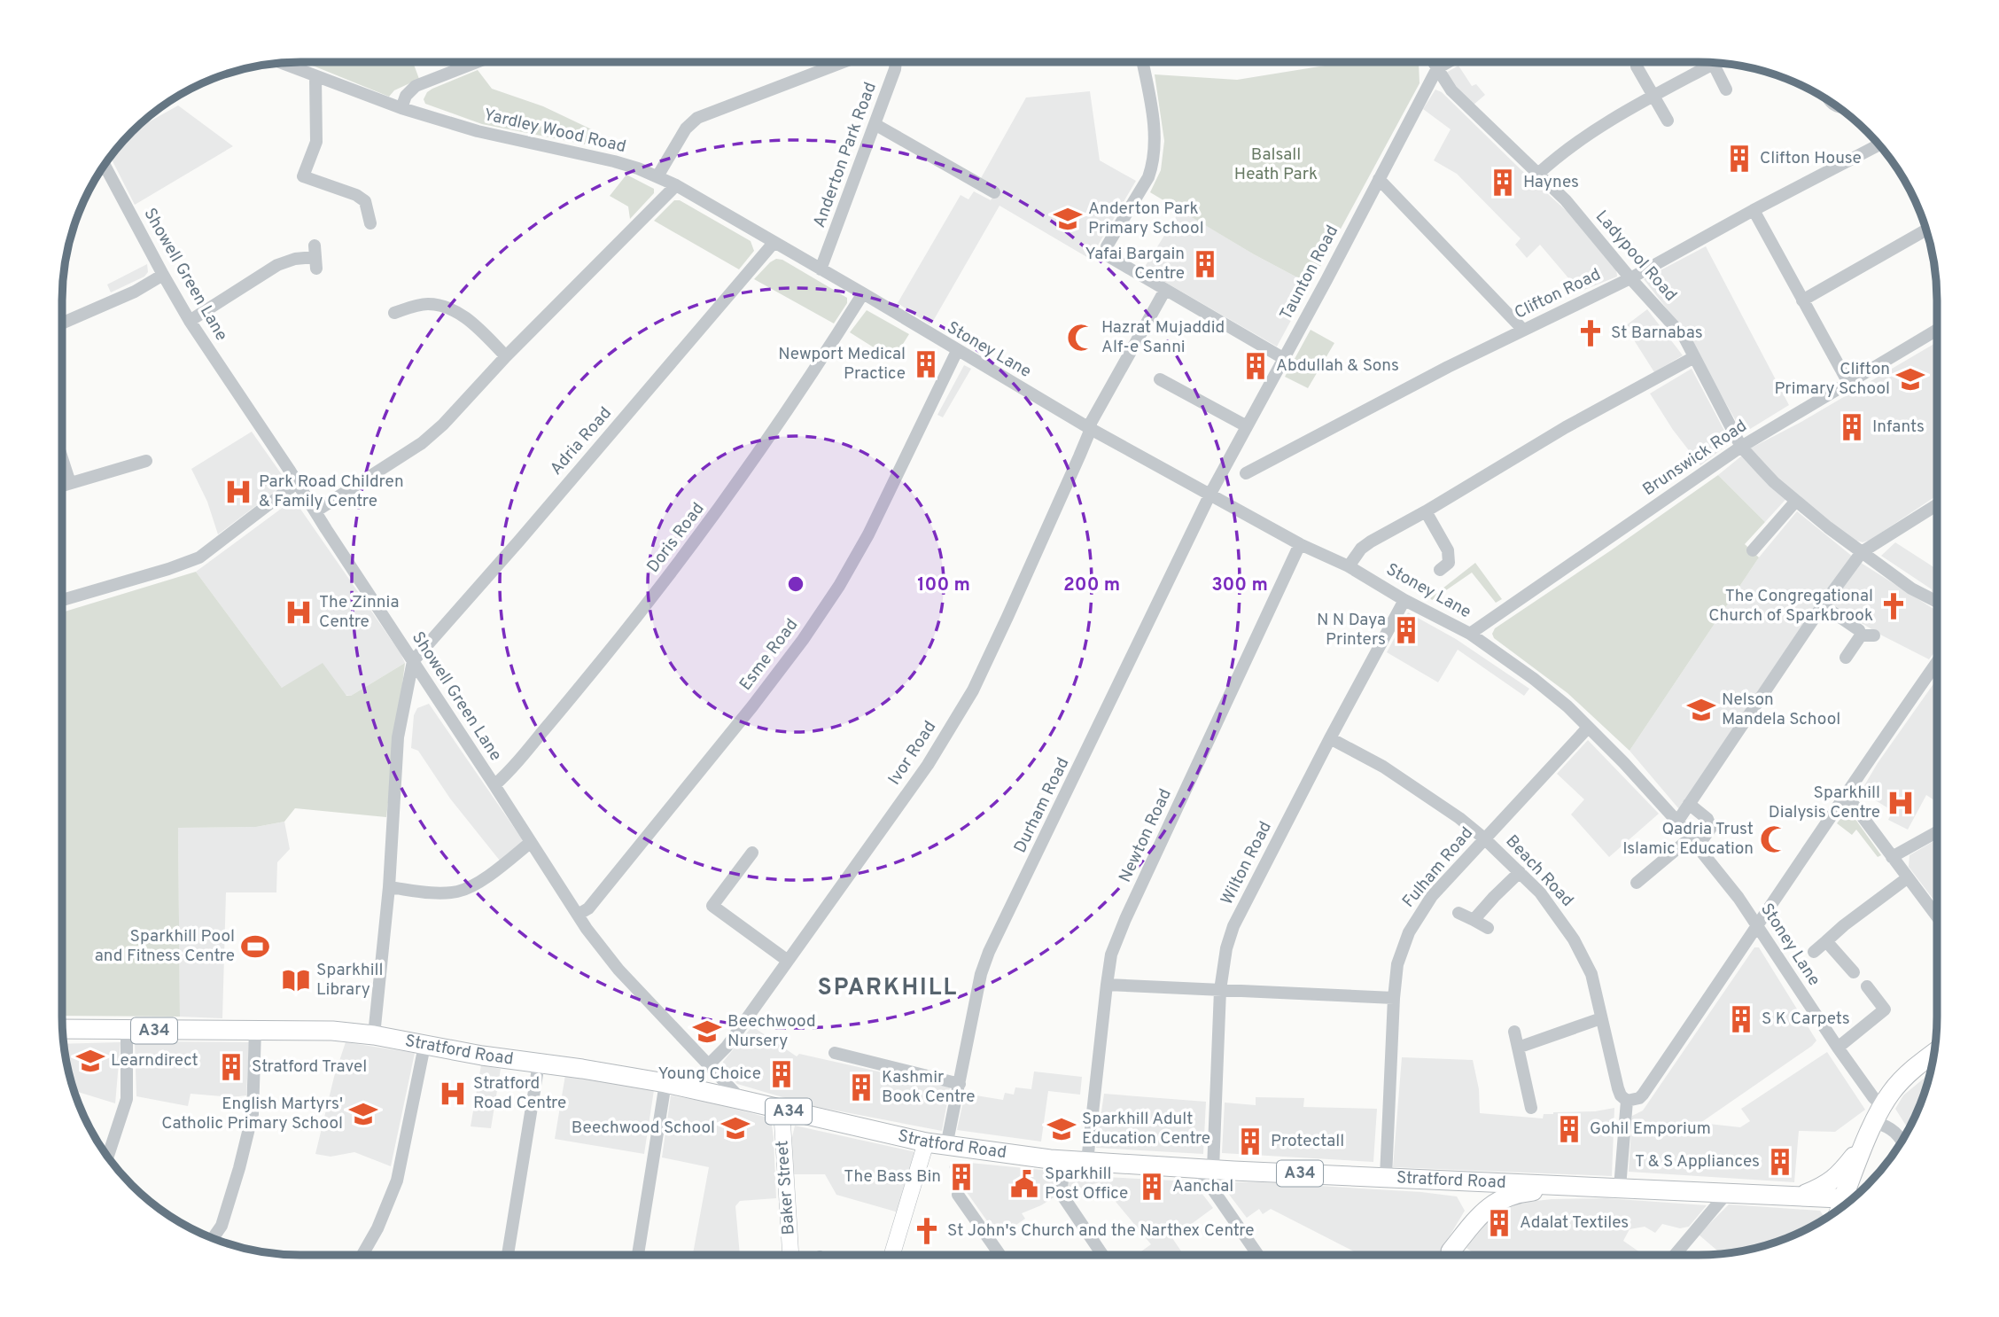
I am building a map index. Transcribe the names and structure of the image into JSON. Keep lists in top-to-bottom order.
{
  "streets": {
    "highway": ["A34", "Stratford Road"],
    "main road": ["Baker Street"],
    "street": [
      "Yardley Wood Road",
      "Anderton Park Road",
      "Ladypool Road",
      "Taunton Road",
      "Showell Green Lane",
      "Clifton Road",
      "Stoney Lane",
      "Adria Road",
      "Brunswick Road",
      "Doris Road",
      "Esme Road",
      "Ivor Road",
      "Durham Road",
      "Newton Road",
      "Wilton Road",
      "Fulham Road",
      "Beach Road"
    ]
  },
  "crossings": [
    ["Yardley Wood Road", "Anderton Park Road"],
    ["Yardley Wood Road", "Stoney Lane"],
    ["Yardley Wood Road", "Adria Road"],
    ["Anderton Park Road", "Stoney Lane"],
    ["Ladypool Road", "Taunton Road"],
    ["Ladypool Road", "Clifton Road"],
    ["Ladypool Road", "Brunswick Road"],
    ["Taunton Road", "Stoney Lane"],
    ["Taunton Road", "Durham Road"],
    ["Showell Green Lane", "Adria Road"],
    ["Showell Green Lane", "Doris Road"],
    ["Showell Green Lane", "Esme Road"],
    ["Showell Green Lane", "Ivor Road"],
    ["Showell Green Lane", "Stratford Road"],
    ["Stoney Lane", "Brunswick Road"],
    ["Stoney Lane", "Doris Road"],
    ["Stoney Lane", "Esme Road"],
    ["Stoney Lane", "Ivor Road"],
    ["Stoney Lane", "Durham Road"],
    ["Stoney Lane", "Newton Road"],
    ["Stoney Lane", "Wilton Road"],
    ["Stoney Lane", "Fulham Road"],
    ["Durham Road", "Stratford Road"],
    ["Newton Road", "Stratford Road"],
    ["Wilton Road", "Beach Road"],
    ["Wilton Road", "Stratford Road"],
    ["Fulham Road", "Beach Road"],
    ["Fulham Road", "Stratford Road"],
    ["Stratford Road", "Baker Street"]
  ],
  "districts": ["SPARKHILL"],
  "parks": ["Balsall Heath Park"],
  "places": {
    "building": [
      "Clifton House",
      "Haynes",
      "Yafai Bargain Centre",
      "Newport Medical Practice",
      "Abdullah & Sons",
      "Infants",
      "N N Daya Printers",
      "S K Carpets",
      "Stratford Travel",
      "Young Choice",
      "Kashmir Book Centre",
      "Gohil Emporium",
      "Protectall",
      "T & S Appliances",
      "The Bass Bin",
      "Aanchal",
      "Adalat Textiles"
    ],
    "school or university": [
      "Anderton Park Primary School",
      "Clifton Primary School",
      "Nelson Mandela School",
      "Beechwood Nursery",
      "Learndirect",
      "English Martyrs' Catholic Primary School",
      "Beechwood School",
      "Sparkhill Adult Education Centre"
    ],
    "church": ["St Barnabas", "The Congregational Church of Sparkbrook", "St John's Church and the Narthex Centre"],
    "mosque": ["Hazrat Mujaddid Alf-e Sanni", "Qadria Trust Islamic Education"],
    "hospital": [
      "Park Road Children & Family Centre",
      "The Zinnia Centre",
      "Sparkhill Dialysis Centre",
      "Stratford Road Centre"
    ],
    "sports": ["Sparkhill Pool and Fitness Centre"],
    "library": ["Sparkhill Library"],
    "public building": ["Sparkhill Post Office"]
  },
  "rings": ["100 m", "200 m", "300 m"]
}
